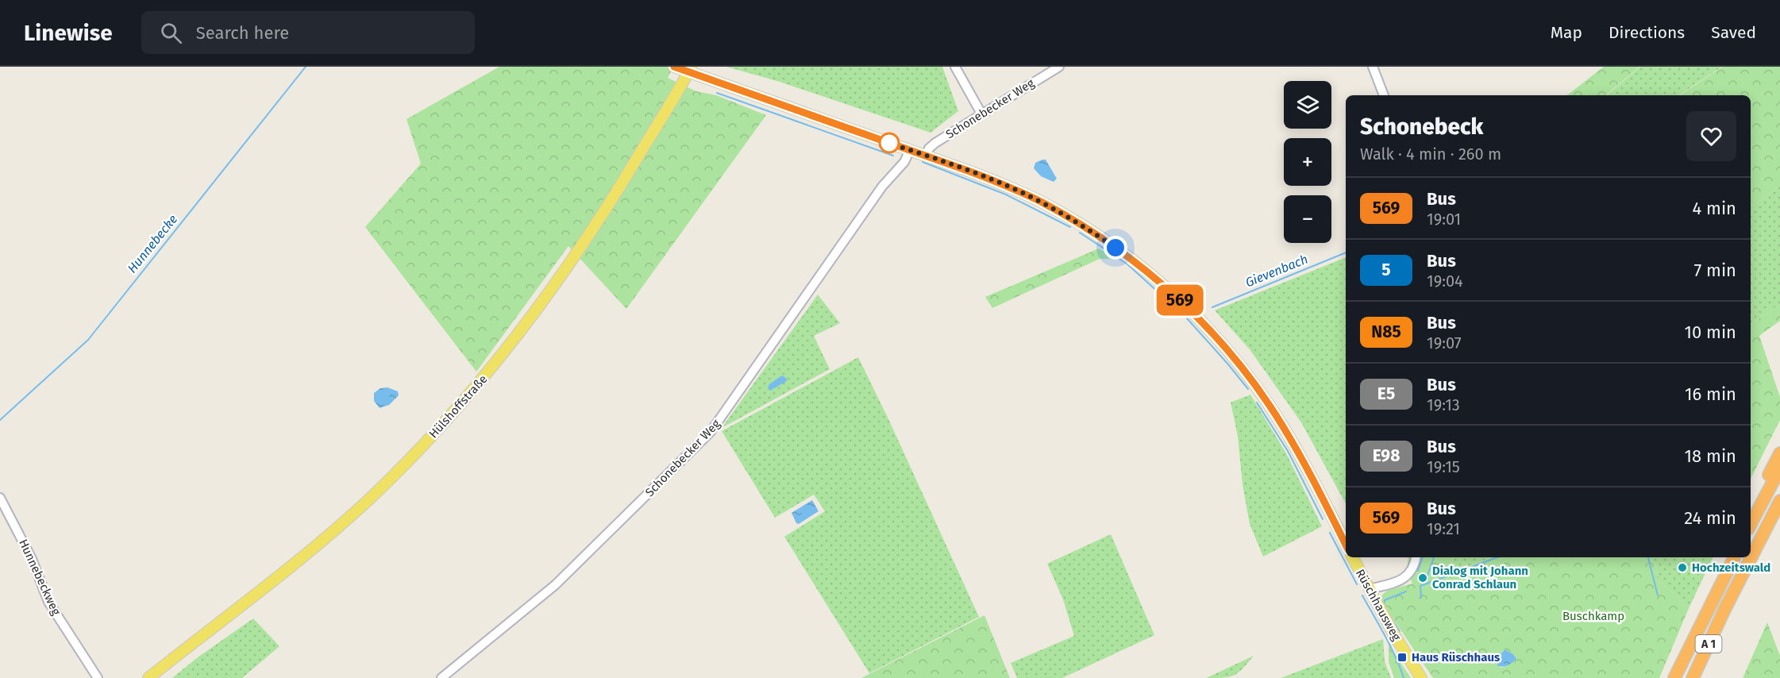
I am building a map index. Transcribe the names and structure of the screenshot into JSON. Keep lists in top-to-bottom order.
{
  "streets": {
    "highway": ["A 1"],
    "main road": ["Hülshoffstraße", "Rüschhausweg"],
    "street": ["Schonebecker Weg", "Hunnebeckweg"]
  },
  "water": ["Hunnebecke", "Gievenbach"],
  "parks": ["Buschkamp"],
  "places": {
    "other": ["Hochzeitswald", "Dialog mit Johann Conrad Schlaun"],
    "transit": ["Haus Rüschhaus"]
  },
  "lines": ["bus line 569"],
  "page": {
    "header": "Linewise",
    "search": "Search here",
    "nav": ["Map", "Directions", "Saved"],
    "on_map": "569",
    "map_buttons": ["+", "−"],
    "heading": ["Schonebeck", "Walk · 4 min · 260 m"],
    "list": [
      {
        "mark": "569",
        "name": "Bus",
        "note": "19:01",
        "value": "4 min"
      },
      {
        "mark": "5",
        "name": "Bus",
        "note": "19:04",
        "value": "7 min"
      },
      {
        "mark": "N85",
        "name": "Bus",
        "note": "19:07",
        "value": "10 min"
      },
      {
        "mark": "E5",
        "name": "Bus",
        "note": "19:13",
        "value": "16 min"
      },
      {
        "mark": "E98",
        "name": "Bus",
        "note": "19:15",
        "value": "18 min"
      },
      {
        "mark": "569",
        "name": "Bus",
        "note": "19:21",
        "value": "24 min"
      }
    ]
  }
}
